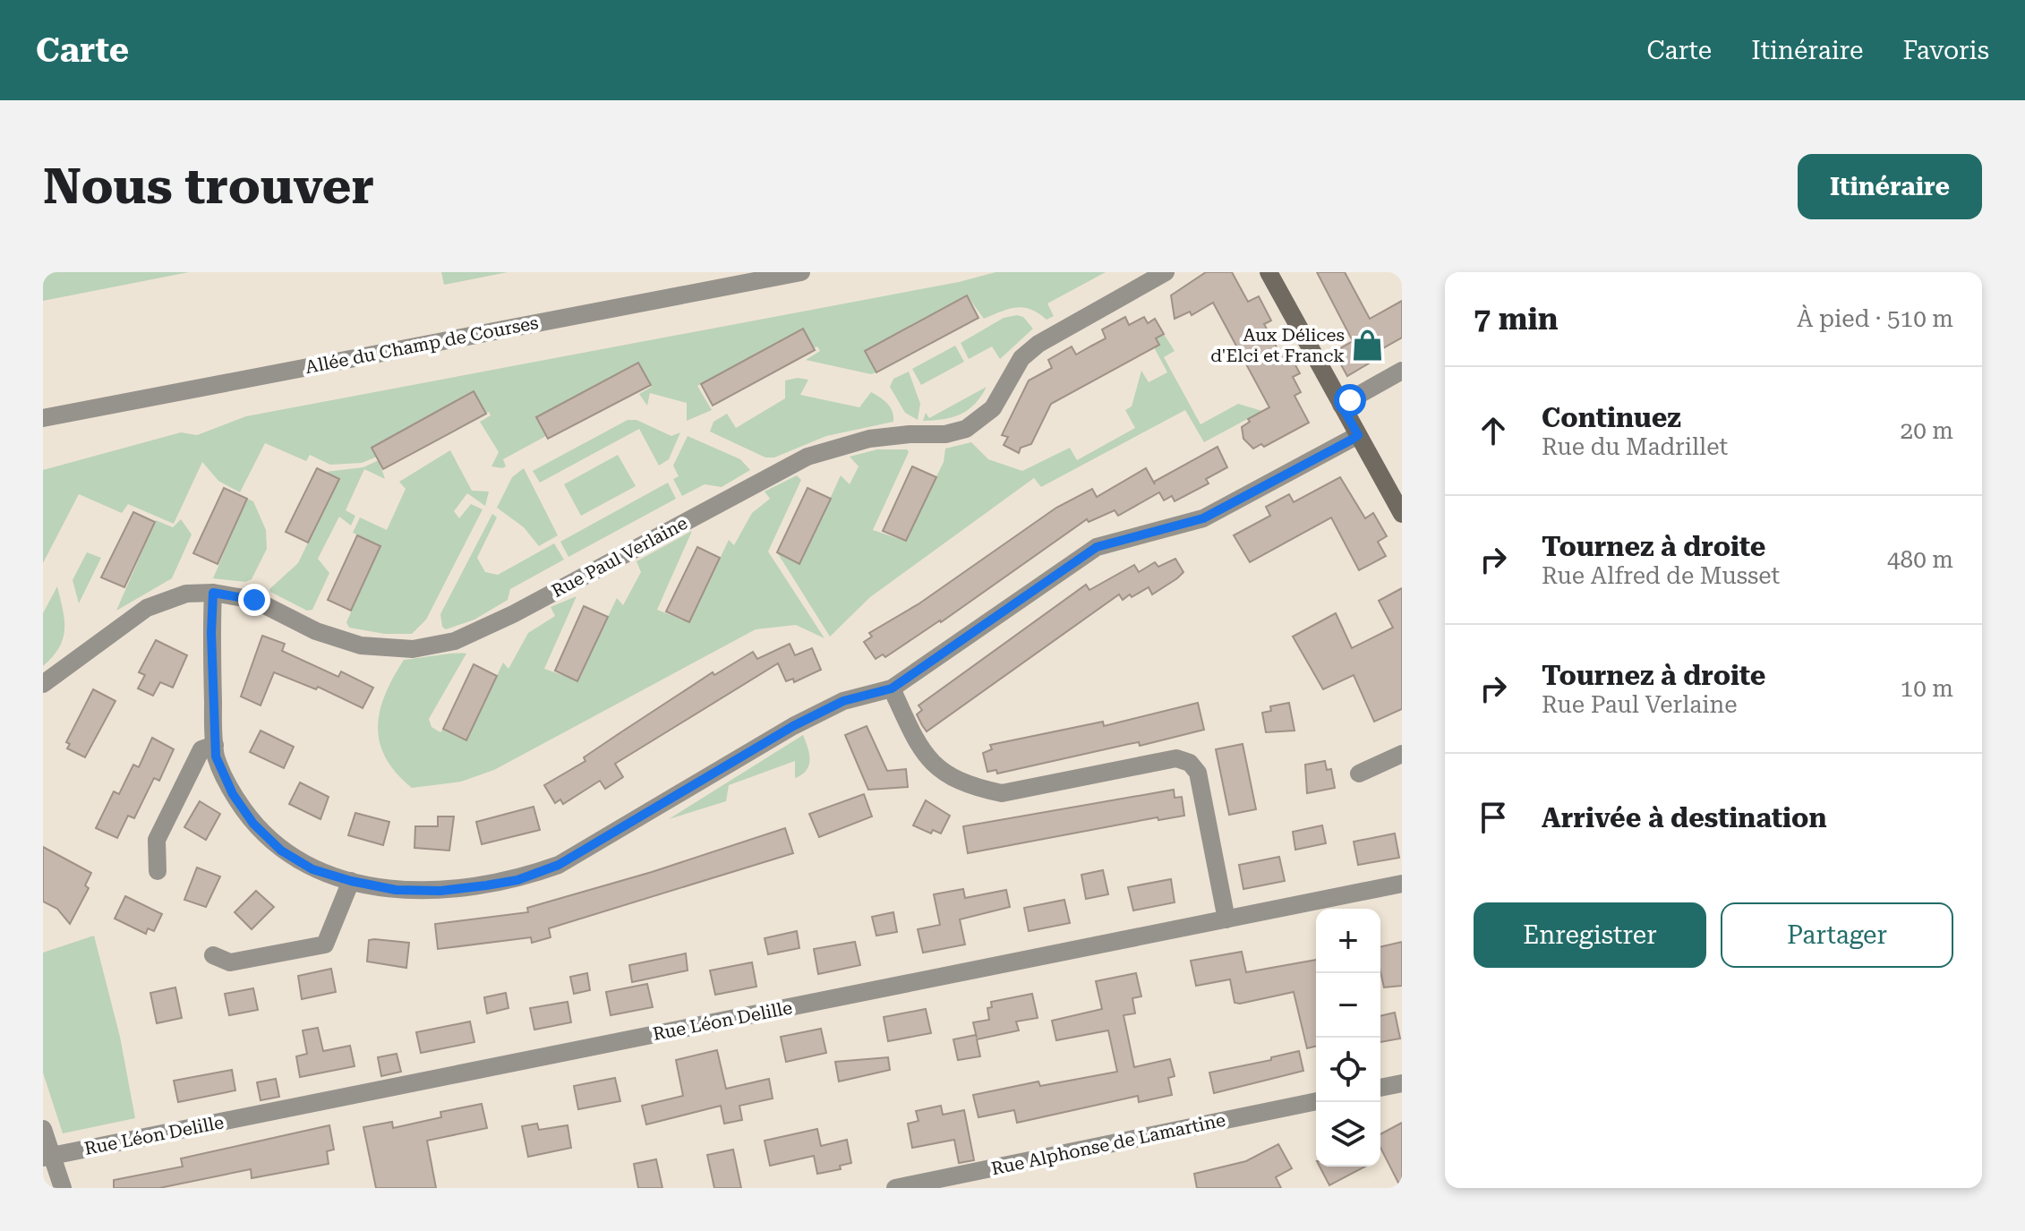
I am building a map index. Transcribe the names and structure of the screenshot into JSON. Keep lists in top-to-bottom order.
{
  "streets": {
    "street": [
      "Allée du Champ de Courses",
      "Rue Paul Verlaine",
      "Rue Léon Delille",
      "Rue Alphonse de Lamartine"
    ]
  },
  "places": {
    "shop": ["Aux Délices d'Elci et Franck"]
  },
  "page": {
    "header": "Carte",
    "nav": ["Carte", "Itinéraire", "Favoris"],
    "buttons": [
      "Itinéraire",
      ["Enregistrer", "Partager"]
    ],
    "title": "Nous trouver",
    "heading": ["7 min", "À pied · 510 m"],
    "list": [
      ["Continuez", "Rue du Madrillet", "20 m"],
      ["Tournez à droite", "Rue Alfred de Musset", "480 m"],
      ["Tournez à droite", "Rue Paul Verlaine", "10 m"],
      "Arrivée à destination"
    ],
    "map_buttons": ["+", "−"]
  }
}
